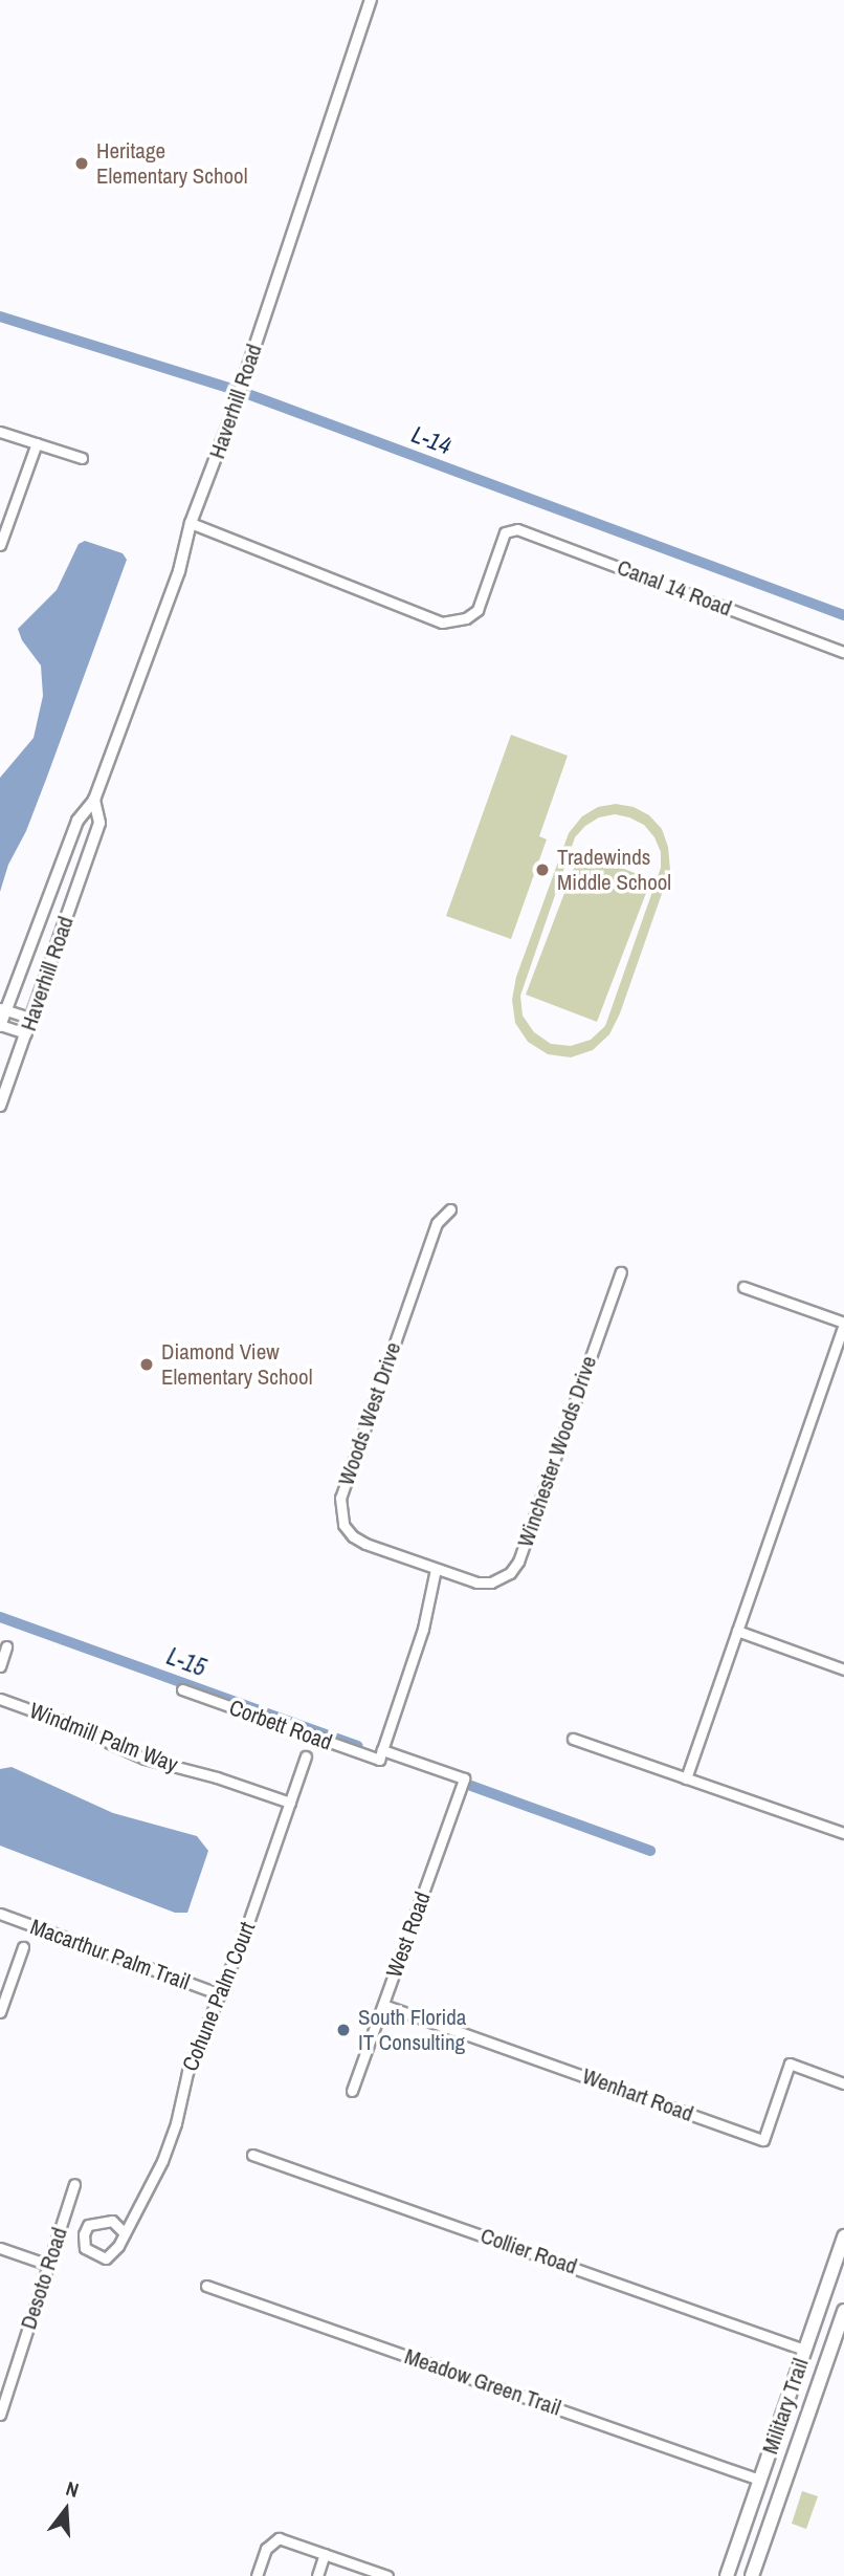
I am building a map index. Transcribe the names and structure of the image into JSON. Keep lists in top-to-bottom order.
{
  "streets": {
    "main road": ["Military Trail"],
    "street": [
      "Haverhill Road",
      "Canal 14 Road",
      "Woods West Drive",
      "Winchester Woods Drive",
      "Corbett Road",
      "Windmill Palm Way",
      "West Road",
      "Macarthur Palm Trail",
      "Cohune Palm Court",
      "Wenhart Road",
      "Collier Road",
      "Desoto Road",
      "Meadow Green Trail"
    ]
  },
  "crossings": [
    ["Haverhill Road", "Canal 14 Road"],
    ["Woods West Drive", "Winchester Woods Drive"],
    ["Corbett Road", "West Road"],
    ["Windmill Palm Way", "Cohune Palm Court"],
    ["West Road", "Wenhart Road"],
    ["Macarthur Palm Trail", "Cohune Palm Court"],
    ["Collier Road", "Military Trail"],
    ["Meadow Green Trail", "Military Trail"]
  ],
  "water": ["L-14", "L-15"],
  "places": [
    "Heritage Elementary School",
    "Tradewinds Middle School",
    "Diamond View Elementary School",
    "South Florida IT Consulting"
  ],
  "north": "top"
}
